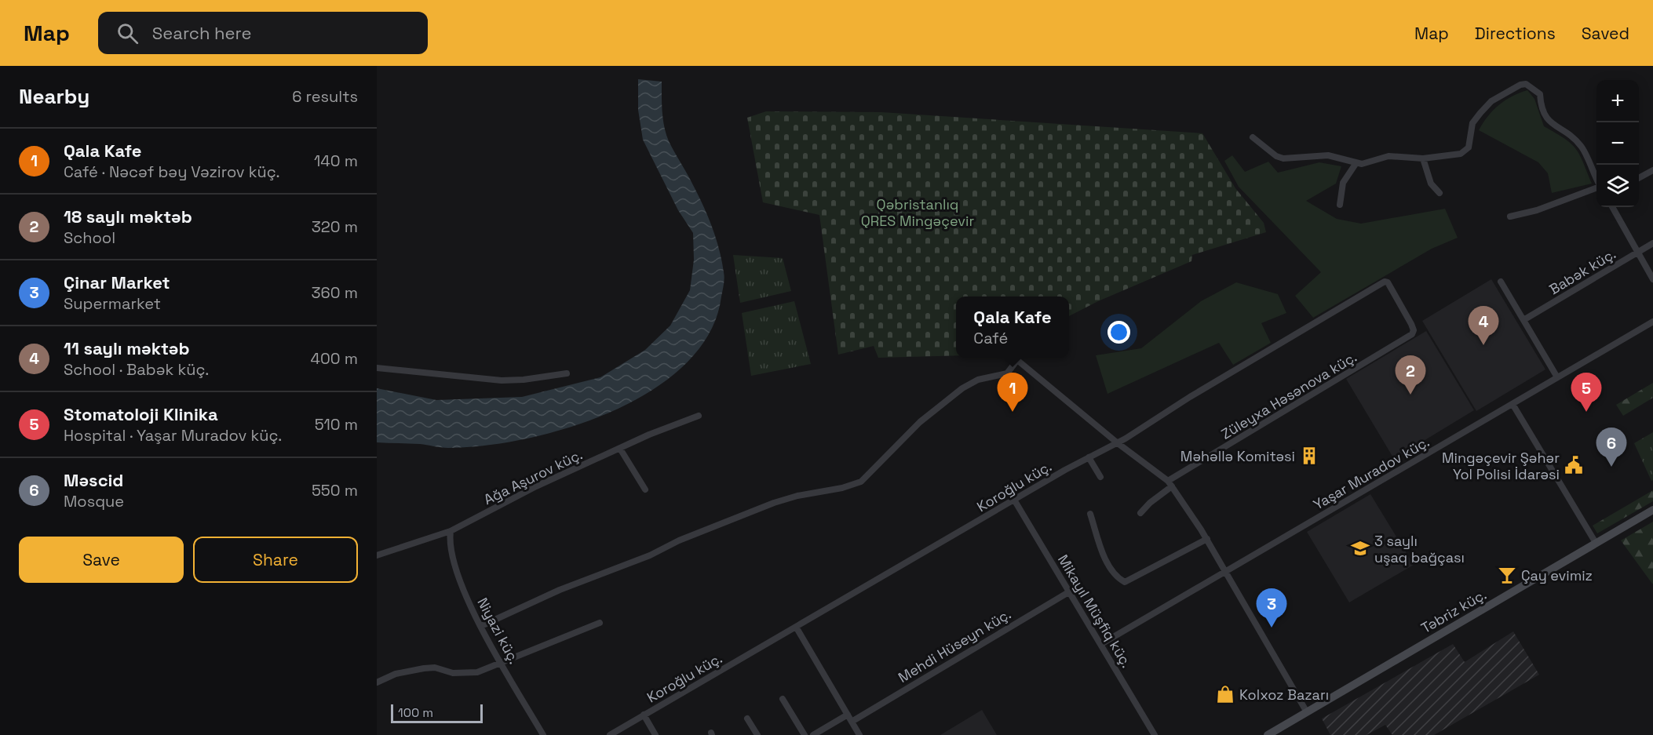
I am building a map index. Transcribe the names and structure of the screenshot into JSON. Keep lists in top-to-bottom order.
{
  "streets": {
    "main road": ["Təbriz küç."],
    "street": [
      "Babək küç.",
      "Züleyxa Həsənova küç.",
      "Yaşar Muradov küç.",
      "Ağa Aşurov küç.",
      "Koroğlu küç.",
      "Mikayıl Müşfiq küç.",
      "Niyazi küç.",
      "Mehdi Hüseyn küç."
    ]
  },
  "crossings": [
    ["Züleyxa Həsənova küç.", "Koroğlu küç."],
    ["Yaşar Muradov küç.", "Mikayıl Müşfiq küç."],
    ["Ağa Aşurov küç.", "Niyazi küç."],
    ["Koroğlu küç.", "Mikayıl Müşfiq küç."],
    ["Mikayıl Müşfiq küç.", "Mehdi Hüseyn küç."]
  ],
  "parks": ["Qəbristanlıq QRES Mingəçevir"],
  "places": {
    "building": ["Məhəllə Komitəsi"],
    "public building": ["Mingəçevir Şəhər Yol Polisi İdarəsi"],
    "school or university": ["3 saylı uşaq bağçası"],
    "bar": ["Çay evimiz"],
    "shop": ["Kolxoz Bazarı"]
  },
  "scale_bar": "100 m",
  "page": {
    "header": "Map",
    "search": "Search here",
    "nav": ["Map", "Directions", "Saved"],
    "heading": ["Nearby", "6 results"],
    "map_buttons": ["+", "−"],
    "list": [
      {
        "mark": "1",
        "name": "Qala Kafe",
        "note": "Café · Nəcəf bəy Vəzirov küç.",
        "value": "140 m"
      },
      {
        "mark": "2",
        "name": "18 saylı məktəb",
        "note": "School",
        "value": "320 m"
      },
      {
        "mark": "3",
        "name": "Çinar Market",
        "note": "Supermarket",
        "value": "360 m"
      },
      {
        "mark": "4",
        "name": "11 saylı məktəb",
        "note": "School · Babək küç.",
        "value": "400 m"
      },
      {
        "mark": "5",
        "name": "Stomatoloji Klinika",
        "note": "Hospital · Yaşar Muradov küç.",
        "value": "510 m"
      },
      {
        "mark": "6",
        "name": "Məscid",
        "note": "Mosque",
        "value": "550 m"
      }
    ],
    "popup": ["Qala Kafe", "Café"],
    "pins": [
      "4",
      "2",
      "1",
      "5",
      "6",
      "3"
    ],
    "buttons": ["Save", "Share"],
    "scale": "100 m"
  }
}
